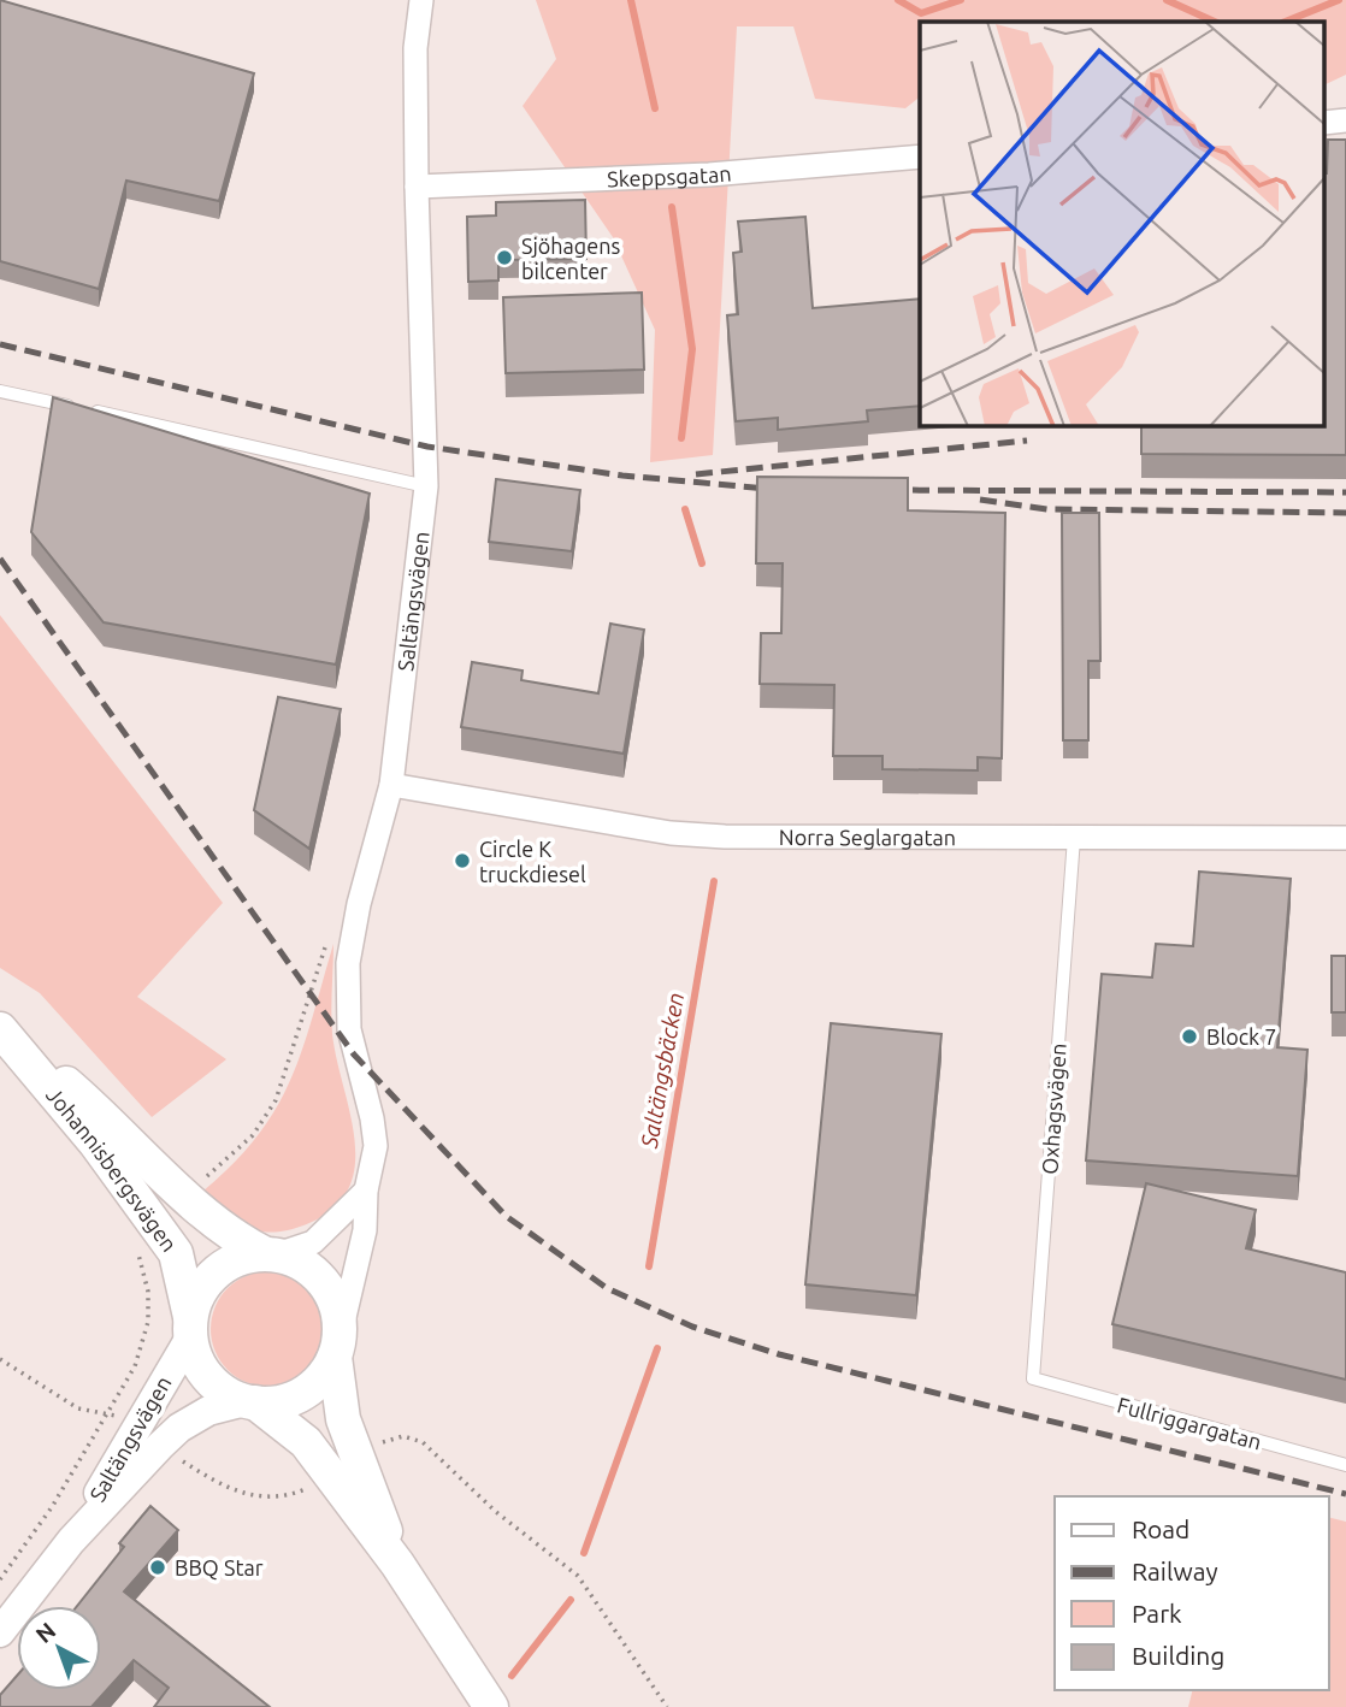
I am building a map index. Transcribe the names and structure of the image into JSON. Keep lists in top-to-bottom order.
{
  "streets": {
    "main road": ["Johannisbergsvägen"],
    "street": ["Skeppsgatan", "Saltängsvägen", "Norra Seglargatan"],
    "lane": ["Oxhagsvägen", "Fullriggargatan"]
  },
  "crossings": [
    ["Skeppsgatan", "Saltängsvägen"],
    ["Saltängsvägen", "Norra Seglargatan"],
    ["Saltängsvägen", "Johannisbergsvägen"],
    ["Norra Seglargatan", "Oxhagsvägen"],
    ["Oxhagsvägen", "Fullriggargatan"]
  ],
  "water": ["Saltängsbäcken"],
  "places": [
    "Sjöhagens bilcenter",
    "Circle K truckdiesel",
    "Block 7",
    "BBQ Star"
  ],
  "legend": [
    "Road",
    "Railway",
    "Park",
    "Building"
  ],
  "north": "top left"
}
